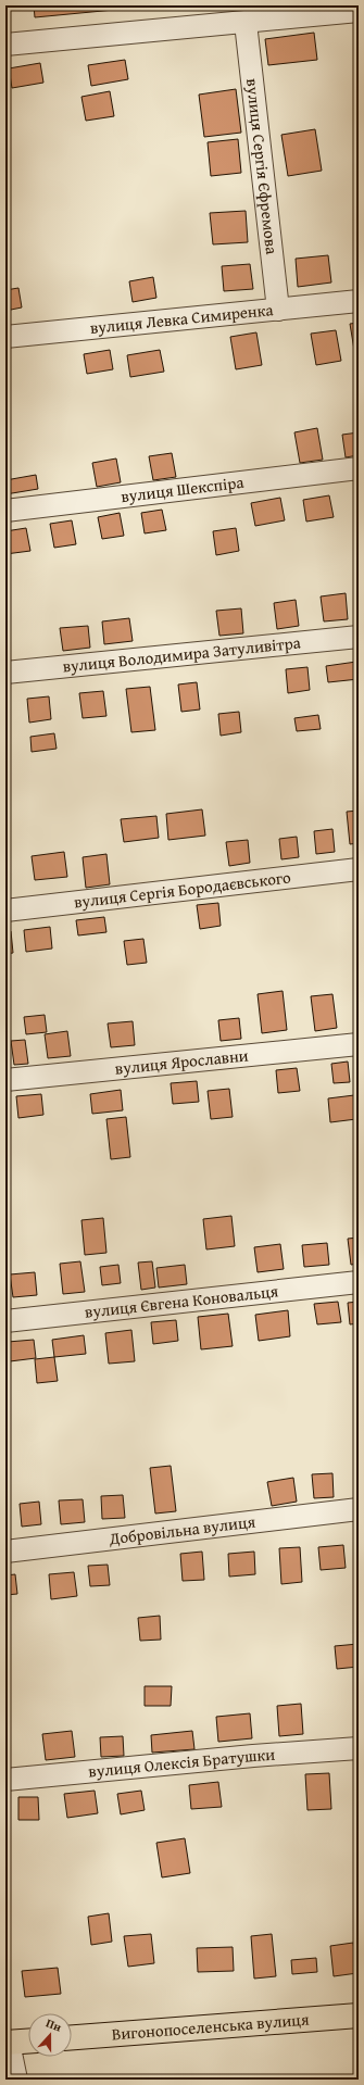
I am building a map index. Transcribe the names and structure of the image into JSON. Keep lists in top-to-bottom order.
{
  "streets": {
    "main road": ["Вигонопоселенська вулиця"],
    "street": [
      "вулиця Сергія Єфремова",
      "вулиця Левка Симиренка",
      "вулиця Шекспіра",
      "вулиця Володимира Затуливітра",
      "вулиця Сергія Бородаєвського",
      "вулиця Ярославни",
      "вулиця Євгена Коновальця",
      "Добровільна вулиця",
      "вулиця Олексія Братушки"
    ]
  },
  "crossings": [
    ["вулиця Сергія Єфремова", "вулиця Левка Симиренка"]
  ],
  "north": "top"
}
